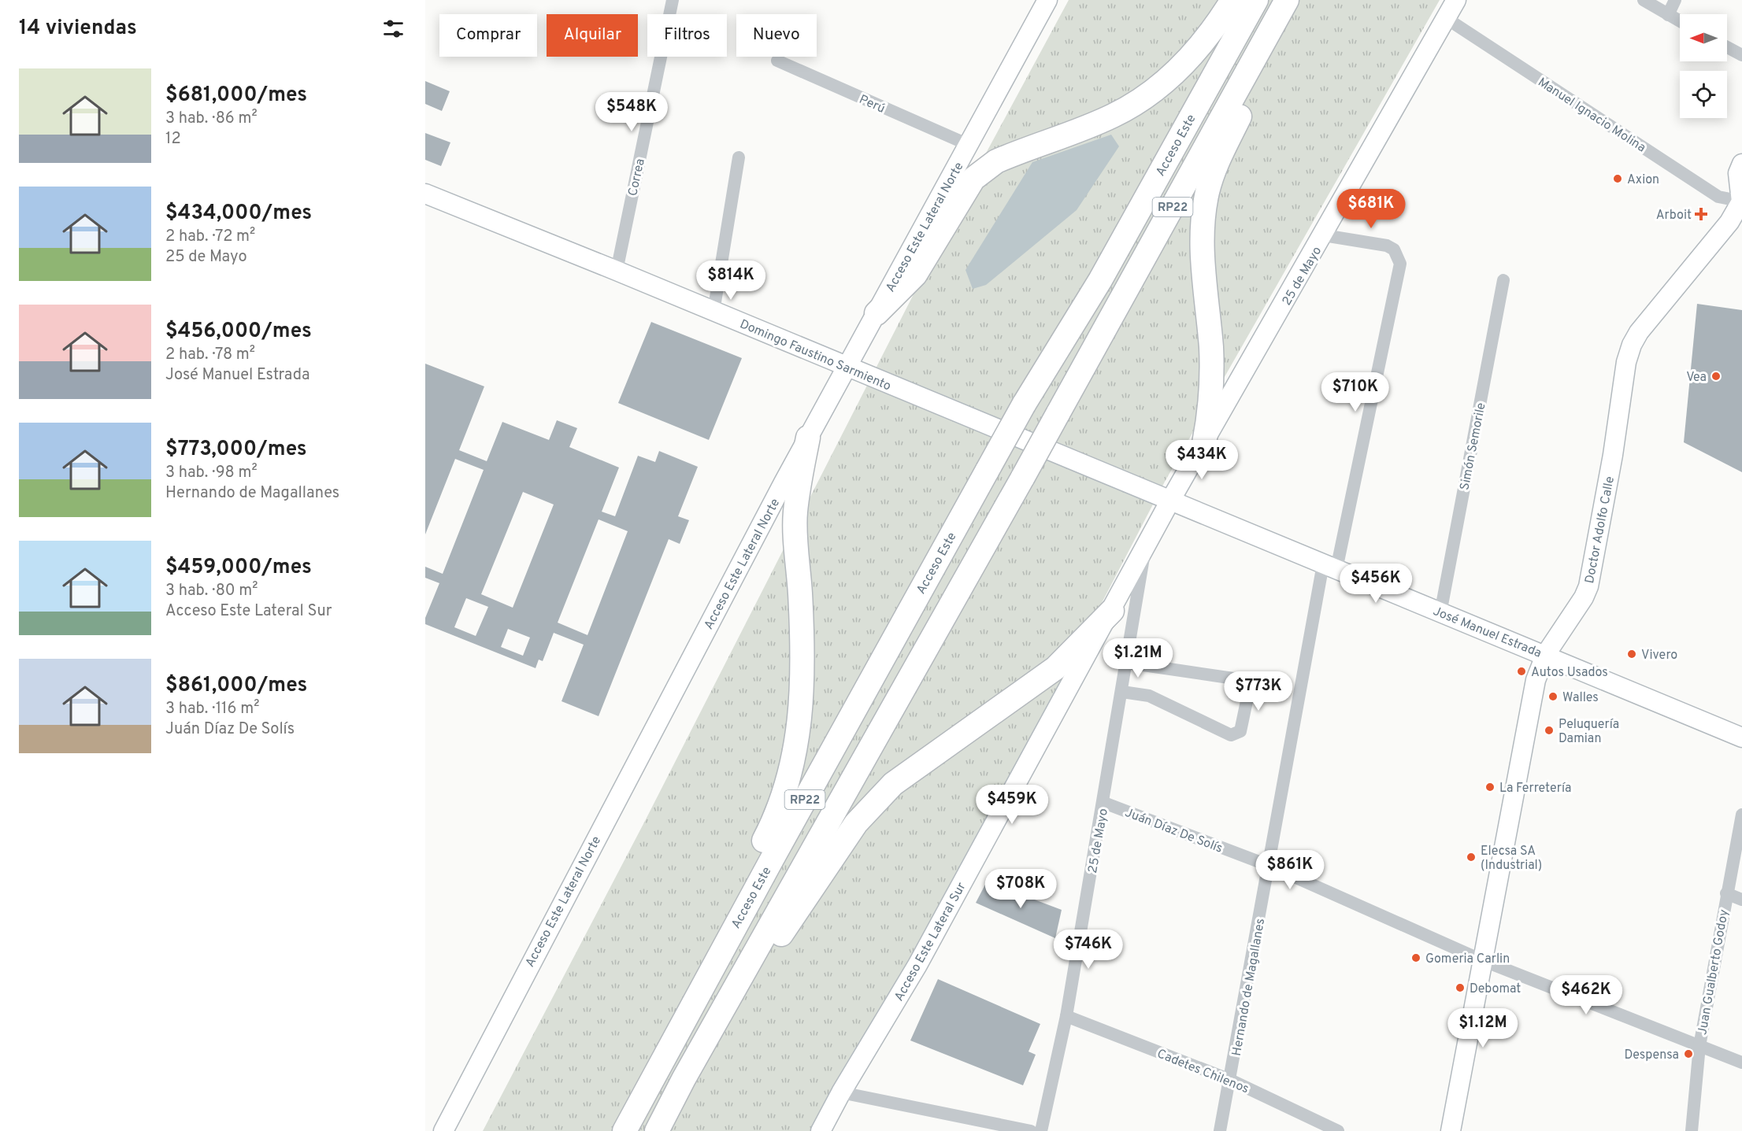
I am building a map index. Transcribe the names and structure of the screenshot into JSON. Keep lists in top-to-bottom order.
{
  "streets": {
    "highway": ["Acceso Este", "RP22"],
    "street": [
      "Perú",
      "Manuel Ignacio Molina",
      "Correa",
      "Acceso Este Lateral Norte",
      "25 de Mayo",
      "Domingo Faustino Sarmiento",
      "Simón Semorile",
      "Doctor Adolfo Calle",
      "José Manuel Estrada",
      "Juán Díaz De Solís",
      "Acceso Este Lateral Sur",
      "Juan Gualberto Godoy",
      "Hernando de Magallanes",
      "Cadetes Chilenos"
    ]
  },
  "crossings": [
    ["Perú", "Acceso Este Lateral Norte"],
    ["Manuel Ignacio Molina", "25 de Mayo"],
    ["Manuel Ignacio Molina", "Doctor Adolfo Calle"],
    ["Correa", "Domingo Faustino Sarmiento"],
    ["Acceso Este Lateral Norte", "Domingo Faustino Sarmiento"],
    ["25 de Mayo", "José Manuel Estrada"],
    ["25 de Mayo", "Juán Díaz De Solís"],
    ["25 de Mayo", "Acceso Este Lateral Sur"],
    ["25 de Mayo", "Hernando de Magallanes"],
    ["25 de Mayo", "Cadetes Chilenos"],
    ["Domingo Faustino Sarmiento", "José Manuel Estrada"],
    ["Simón Semorile", "José Manuel Estrada"],
    ["Doctor Adolfo Calle", "José Manuel Estrada"],
    ["Doctor Adolfo Calle", "Juán Díaz De Solís"],
    ["José Manuel Estrada", "Acceso Este Lateral Sur"],
    ["José Manuel Estrada", "Hernando de Magallanes"],
    ["Juán Díaz De Solís", "Juan Gualberto Godoy"],
    ["Juán Díaz De Solís", "Hernando de Magallanes"],
    ["Hernando de Magallanes", "Cadetes Chilenos"]
  ],
  "places": {
    "other": [
      "Axion",
      "Vea",
      "Vivero",
      "Autos Usados",
      "Walles",
      "Peluquería Damian",
      "La Ferretería",
      "Elecsa SA (Industrial)",
      "Gomeria Carlin",
      "Debomat",
      "Despensa"
    ],
    "health": ["Arboit"]
  },
  "north": "left",
  "page": {
    "heading": "14 viviendas",
    "chip": [
      "Comprar",
      "Alquilar",
      "Filtros",
      "Nuevo"
    ],
    "list": [
      {
        "name": "$681,000/mes",
        "note": "3 hab. · 86 m² · 12"
      },
      {
        "name": "$434,000/mes",
        "note": "2 hab. · 72 m² · 25 de Mayo"
      },
      {
        "name": "$456,000/mes",
        "note": "2 hab. · 78 m² · José Manuel Estrada"
      },
      {
        "name": "$773,000/mes",
        "note": "3 hab. · 98 m² · Hernando de Magallanes"
      },
      {
        "name": "$459,000/mes",
        "note": "3 hab. · 80 m² · Acceso Este Lateral Sur"
      },
      {
        "name": "$861,000/mes",
        "note": "3 hab. · 116 m² · Juán Díaz De Solís"
      }
    ],
    "price": [
      "$548K",
      "$681K",
      "$814K",
      "$710K",
      "$434K",
      "$456K",
      "$1.21M",
      "$773K",
      "$459K",
      "$861K",
      "$708K",
      "$746K",
      "$462K",
      "$1.12M"
    ]
  }
}
